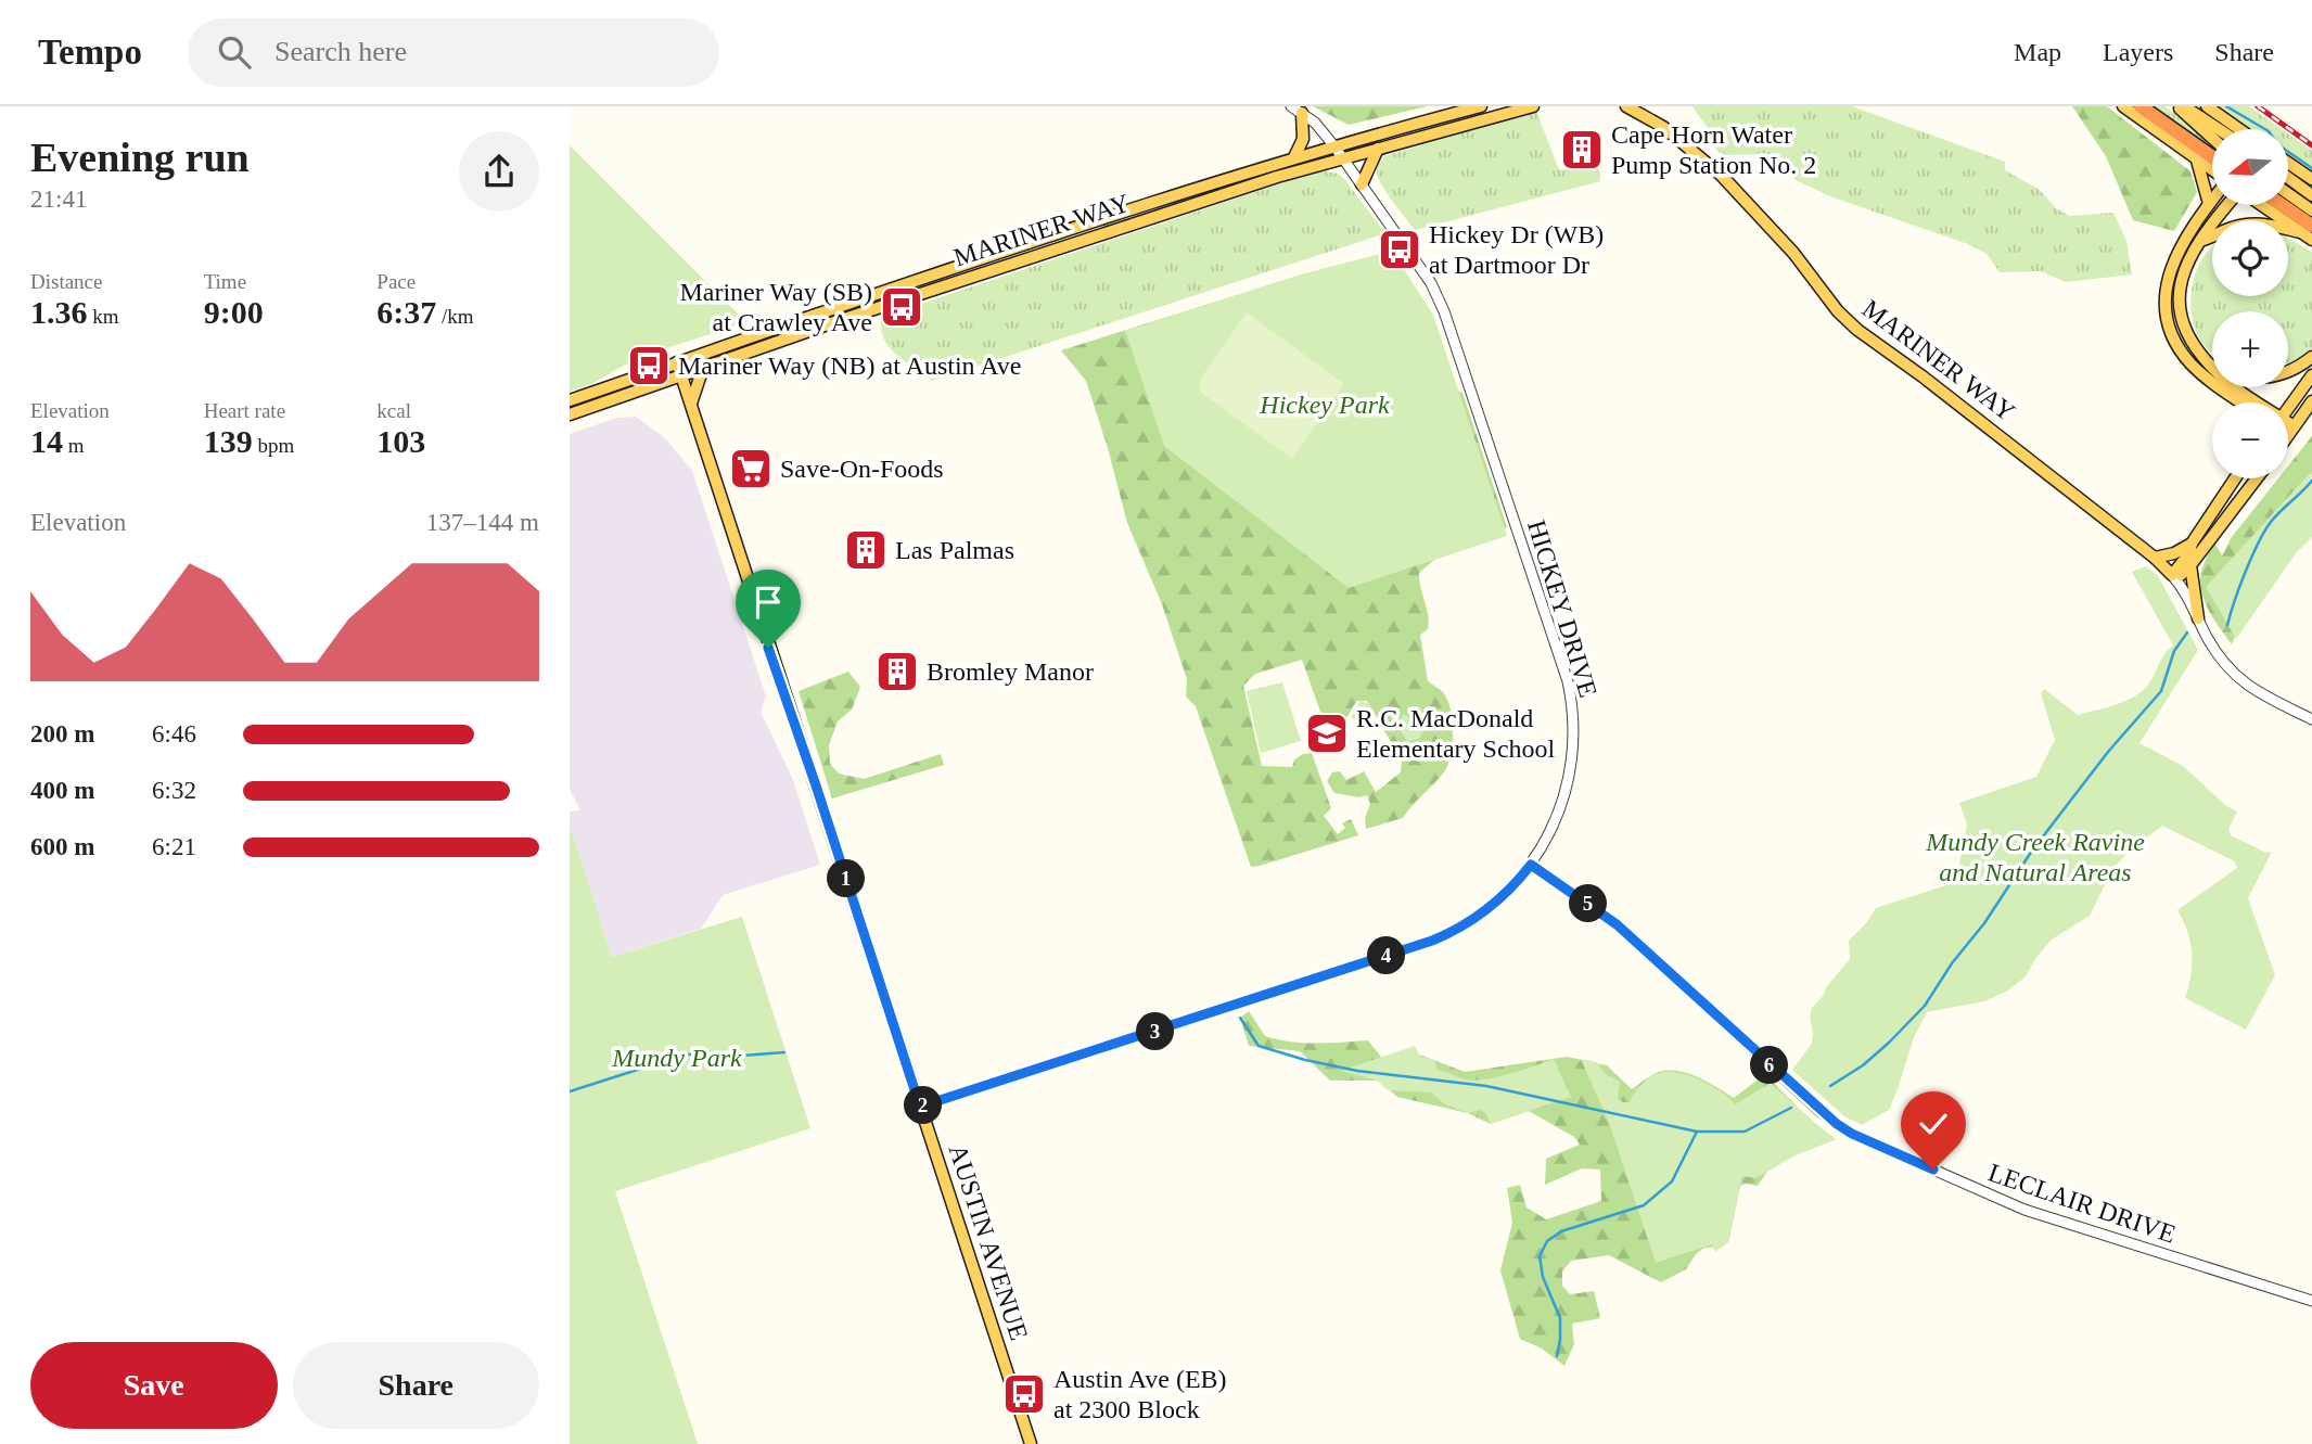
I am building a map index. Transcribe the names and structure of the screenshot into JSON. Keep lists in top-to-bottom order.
{
  "streets": {
    "main road": ["MARINER WAY", "AUSTIN AVENUE"],
    "street": ["HICKEY DRIVE", "LECLAIR DRIVE"]
  },
  "crossings": [
    ["MARINER WAY", "HICKEY DRIVE"],
    ["MARINER WAY", "AUSTIN AVENUE"],
    ["HICKEY DRIVE", "LECLAIR DRIVE"],
    ["HICKEY DRIVE", "AUSTIN AVENUE"]
  ],
  "parks": ["Hickey Park", "Mundy Creek Ravine and Natural Areas", "Mundy Park"],
  "places": {
    "building": ["Cape Horn Water Pump Station No. 2", "Las Palmas", "Bromley Manor"],
    "bus stop": [
      "Hickey Dr (WB) at Dartmoor Dr",
      "Mariner Way (SB) at Crawley Ave",
      "Mariner Way (NB) at Austin Ave",
      "Austin Ave (EB) at 2300 Block"
    ],
    "supermarket": ["Save-On-Foods"],
    "school or university": ["R.C. MacDonald Elementary School"]
  },
  "north": "left",
  "page": {
    "header": "Tempo",
    "search": "Search here",
    "nav": ["Map", "Layers", "Share"],
    "heading": ["Evening run", "21:41"],
    "map_buttons": ["+", "−"],
    "stats": [
      ["Distance", "1.36 km"],
      ["Time", "9:00"],
      ["Pace", "6:37 /km"],
      ["Elevation", "14 m"],
      ["Heart rate", "139 bpm"],
      ["kcal", "103"]
    ],
    "chart": ["Elevation", "137–144 m"],
    "list": [
      {
        "name": "200 m",
        "note": "6:46"
      },
      {
        "name": "400 m",
        "note": "6:32"
      },
      {
        "name": "600 m",
        "note": "6:21"
      }
    ],
    "pins": [
      "1",
      "5",
      "4",
      "3",
      "6",
      "2"
    ],
    "buttons": ["Save", "Share"]
  }
}
